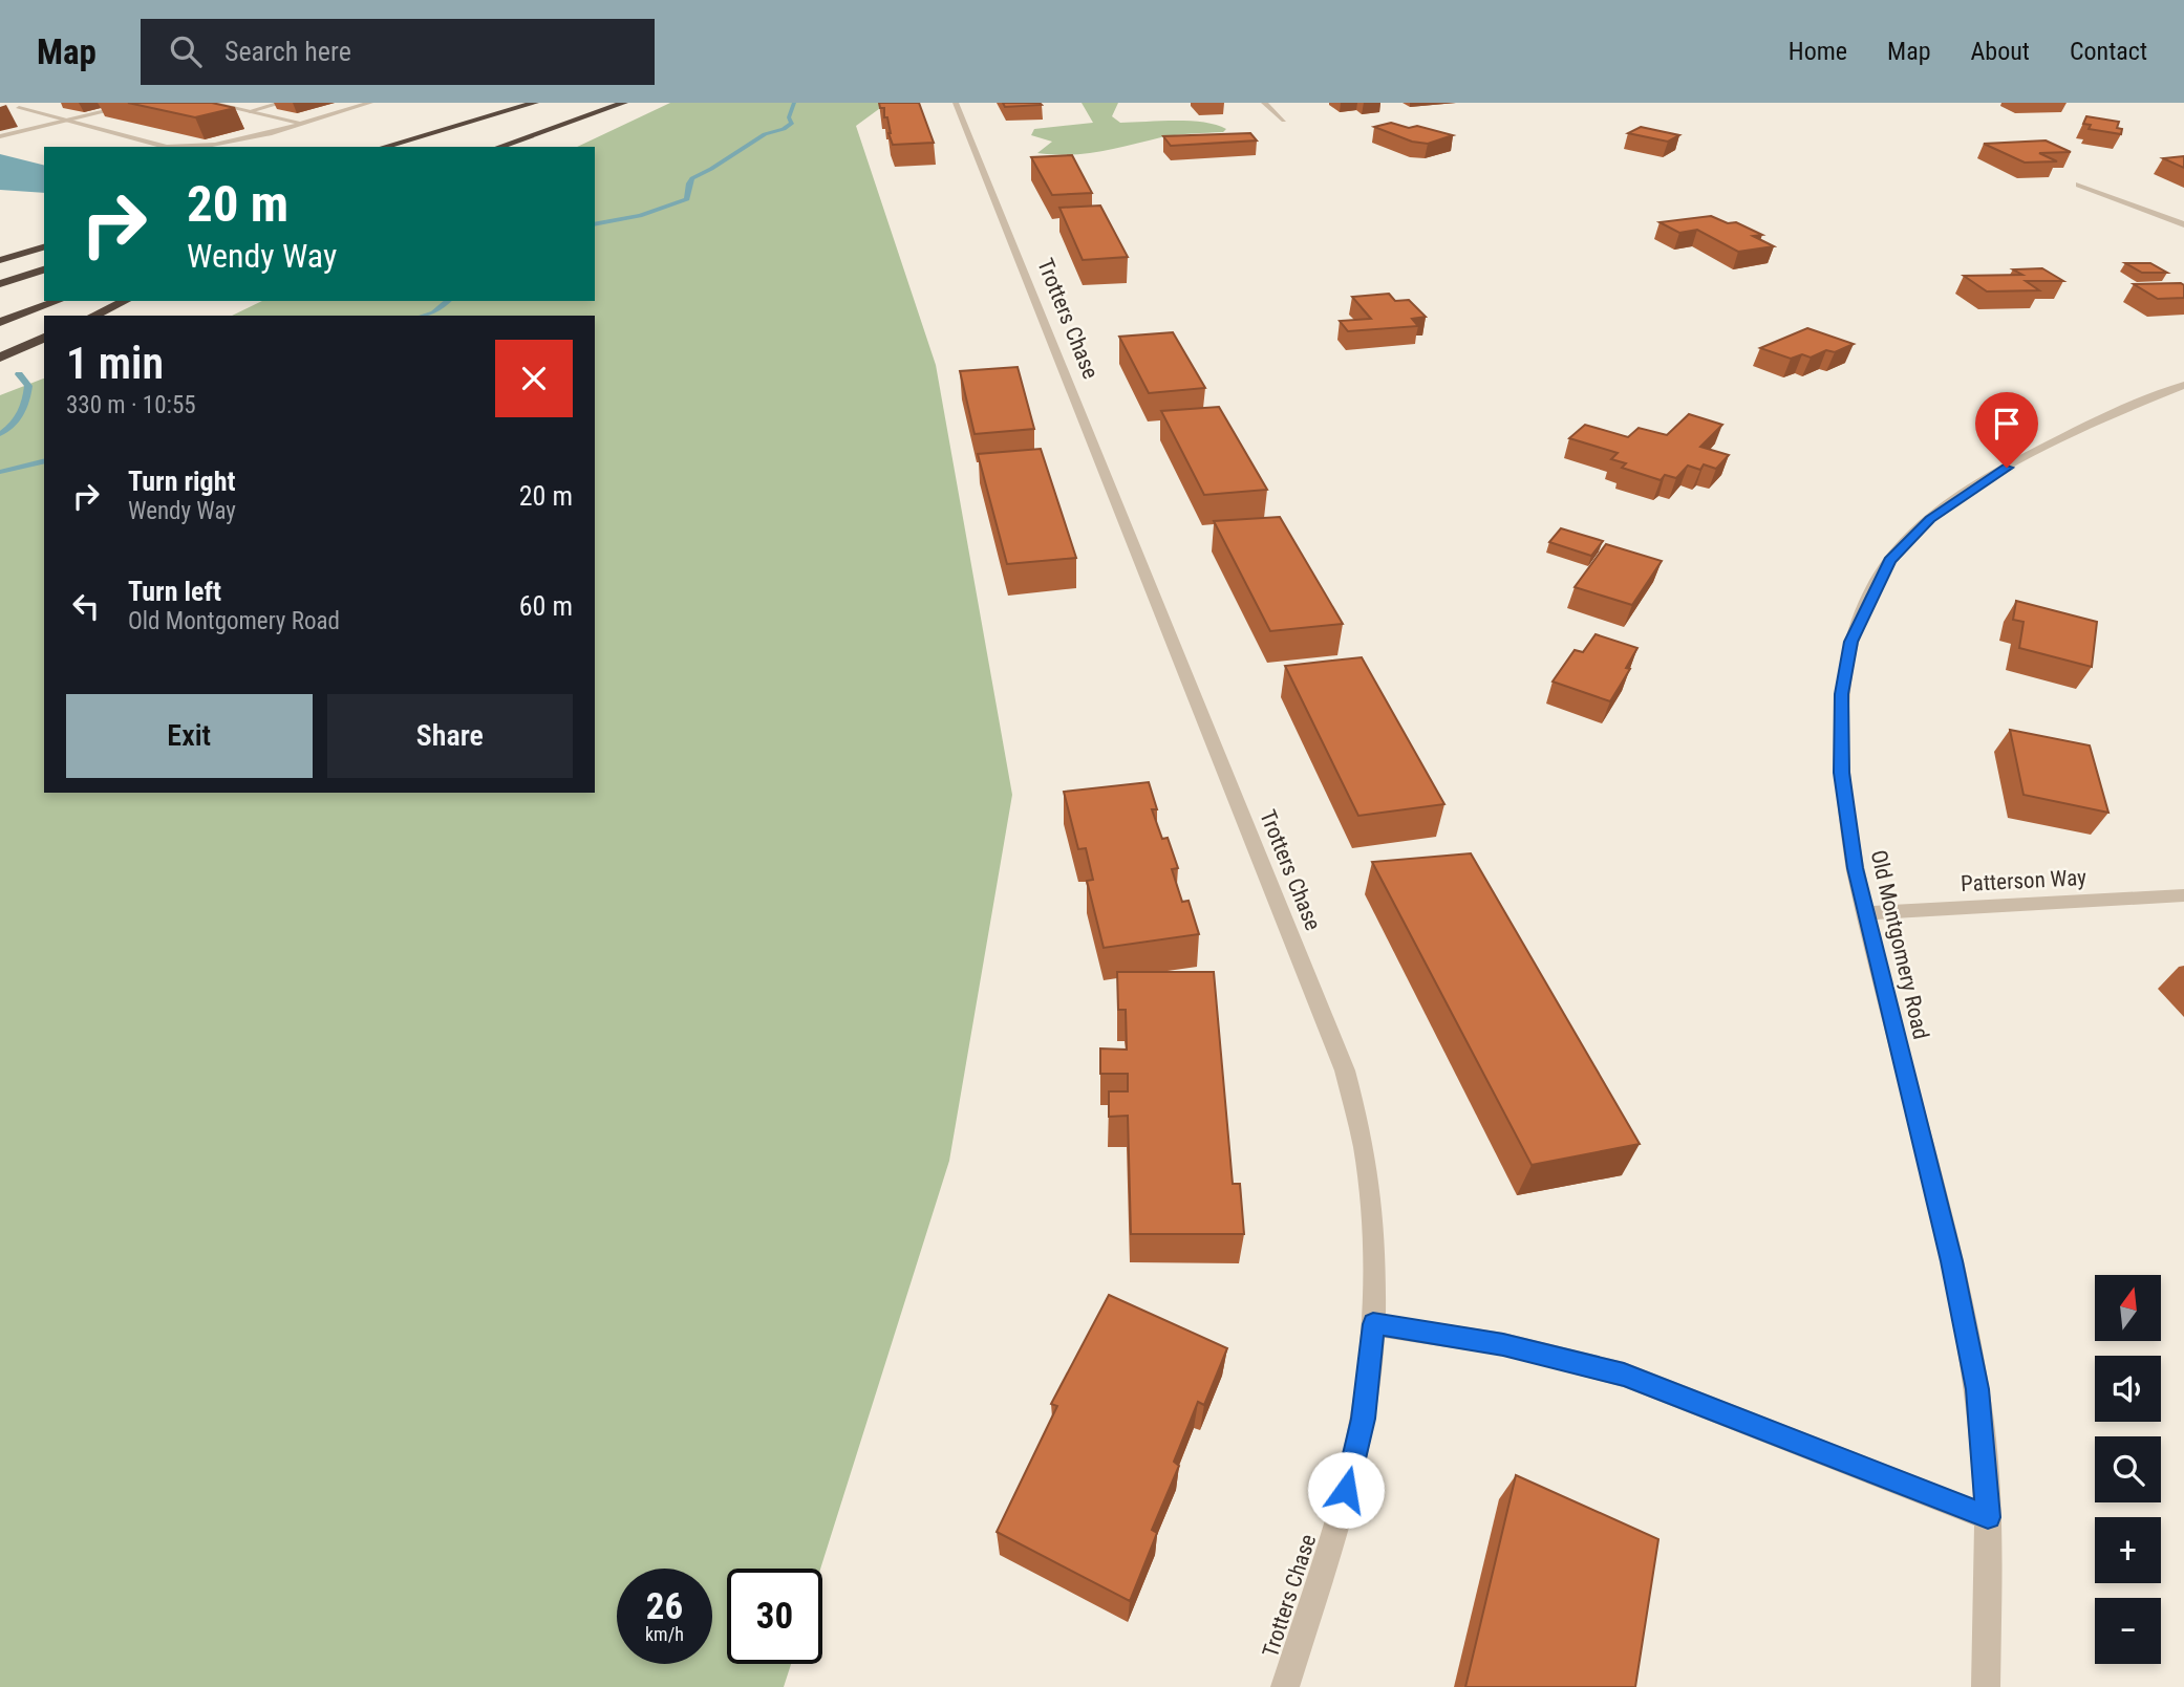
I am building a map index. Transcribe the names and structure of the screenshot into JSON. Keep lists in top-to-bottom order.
{
  "streets": {
    "street": ["Trotters Chase", "Patterson Way", "Old Montgomery Road"]
  },
  "crossings": [
    ["Patterson Way", "Old Montgomery Road"]
  ],
  "north": "top",
  "page": {
    "header": "Map",
    "search": "Search here",
    "nav": [
      "Home",
      "Map",
      "About",
      "Contact"
    ],
    "turn": ["20 m", "Wendy Way"],
    "heading": ["1 min", "330 m · 10:55"],
    "list": [
      {
        "name": "Turn right",
        "note": "Wendy Way",
        "value": "20 m"
      },
      {
        "name": "Turn left",
        "note": "Old Montgomery Road",
        "value": "60 m"
      }
    ],
    "buttons": ["Exit", "Share"],
    "map_buttons": ["+", "−"],
    "speed": "26 km/h",
    "limit": "30"
  }
}
